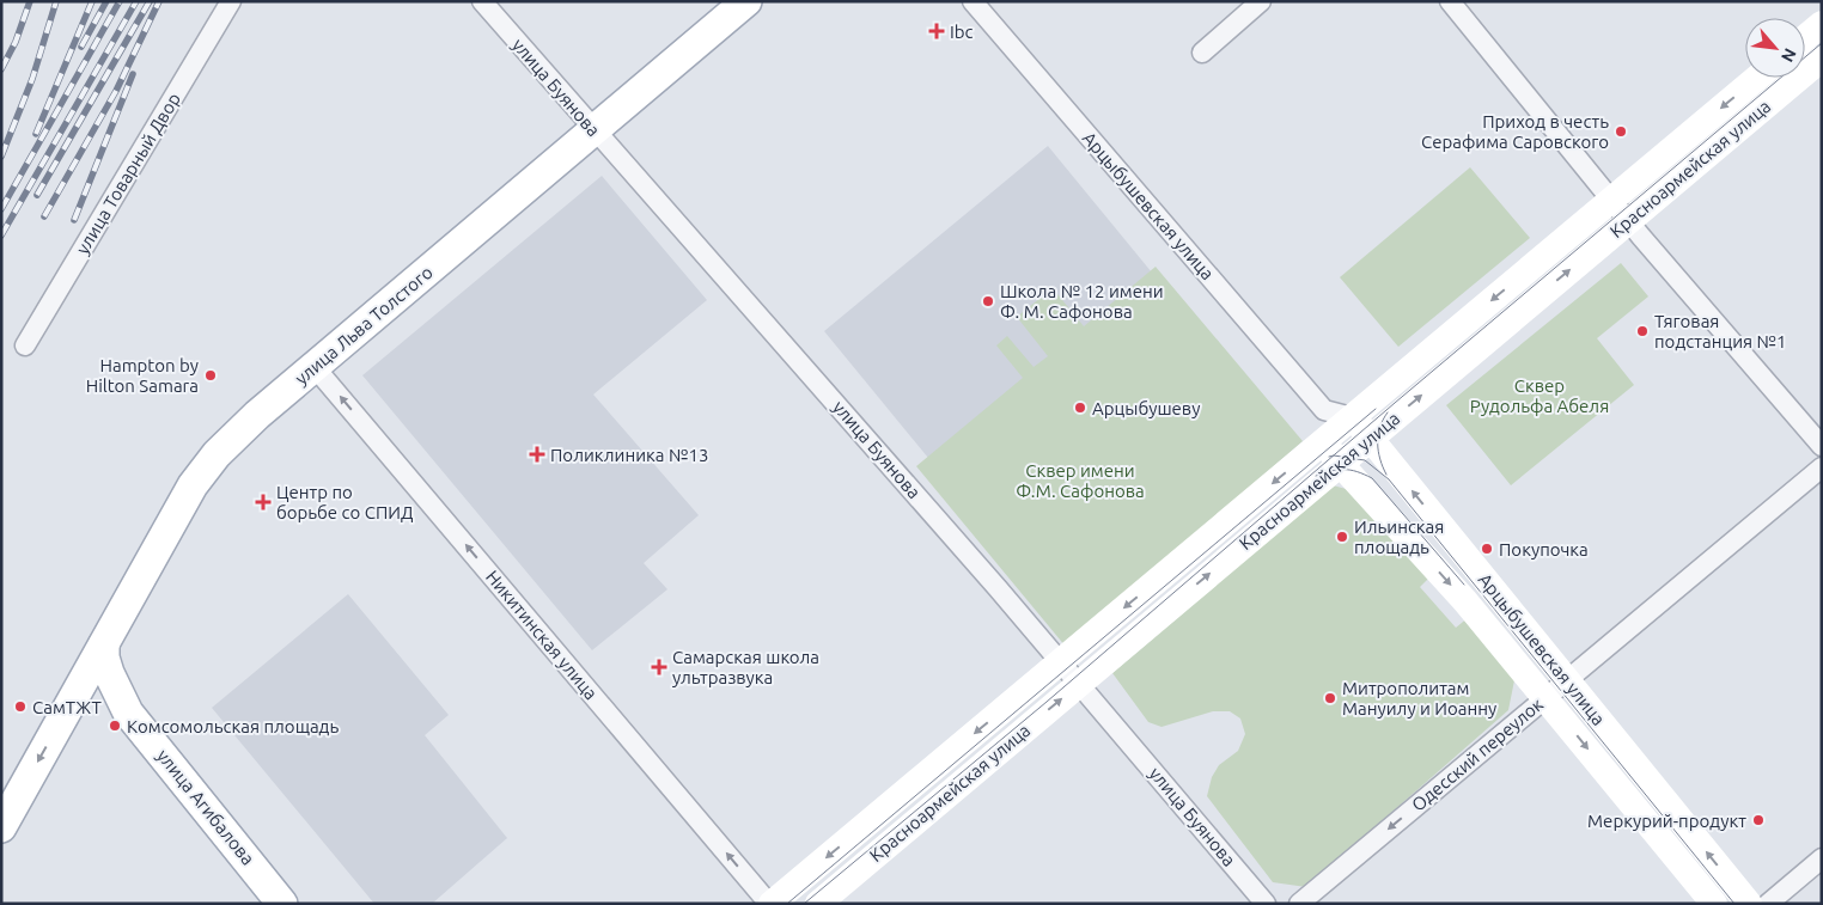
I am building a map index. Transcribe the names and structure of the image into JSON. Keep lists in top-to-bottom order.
{
  "streets": {
    "main road": [
      "Красноармейская улица",
      "Арцыбушевская улица",
      "улица Льва Толстого",
      "улица Агибалова"
    ],
    "street": [
      "улица Буянова",
      "улица Товарный Двор",
      "Никитинская улица",
      "Одесский переулок"
    ]
  },
  "crossings": [
    ["улица Буянова", "Красноармейская улица"],
    ["улица Буянова", "улица Льва Толстого"],
    ["Красноармейская улица", "Арцыбушевская улица"],
    ["Красноармейская улица", "Никитинская улица"],
    ["Арцыбушевская улица", "Одесский переулок"],
    ["улица Льва Толстого", "Никитинская улица"]
  ],
  "one_way": ["Никитинская улица", "Одесский переулок"],
  "parks": ["Сквер Рудольфа Абеля", "Cквер имени Ф.М. Сафонова"],
  "places": {
    "health": [
      "Ibc",
      "Поликлиника №13",
      "Центр по борьбе со СПИД",
      "Самарская школа ультразвука"
    ],
    "other": [
      "Приход в честь Серафима Саровского",
      "Школа № 12 имени Ф. М. Сафонова",
      "Тяговая подстанция №1",
      "Hampton by Hilton Samara",
      "Арцыбушеву",
      "Ильинская площадь",
      "Покупочка",
      "Митрополитам Мануилу и Иоанну",
      "СамТЖТ",
      "Комсомольская площадь",
      "Меркурий-продукт"
    ]
  },
  "north": "bottom right"
}
